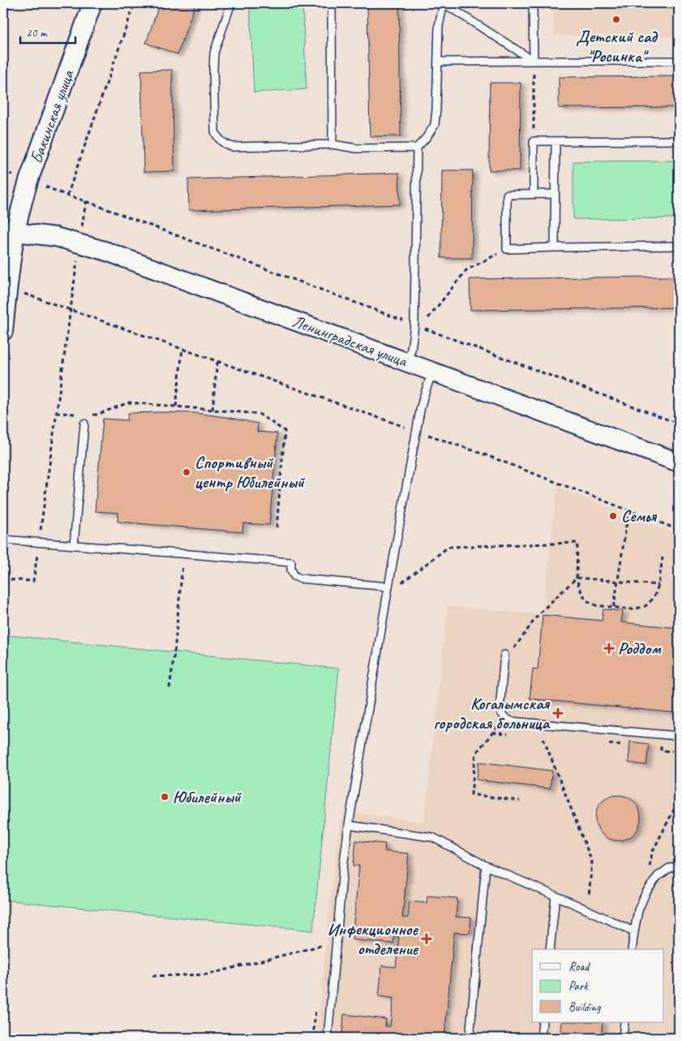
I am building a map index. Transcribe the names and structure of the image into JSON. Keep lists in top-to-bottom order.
{
  "streets": {
    "street": ["Бакинская улица", "Ленинградская улица"]
  },
  "crossings": [
    ["Бакинская улица", "Ленинградская улица"]
  ],
  "places": {
    "other": [
      "Детский сад \"Росинка\"",
      "Спортивный центр Юбилейный",
      "Семья",
      "Юбилейный"
    ],
    "health": ["Роддом", "Когалымская городская больница", "Инфекционное отделение"]
  },
  "legend": ["Road", "Park", "Building"],
  "scale_bar": "20 m"
}
